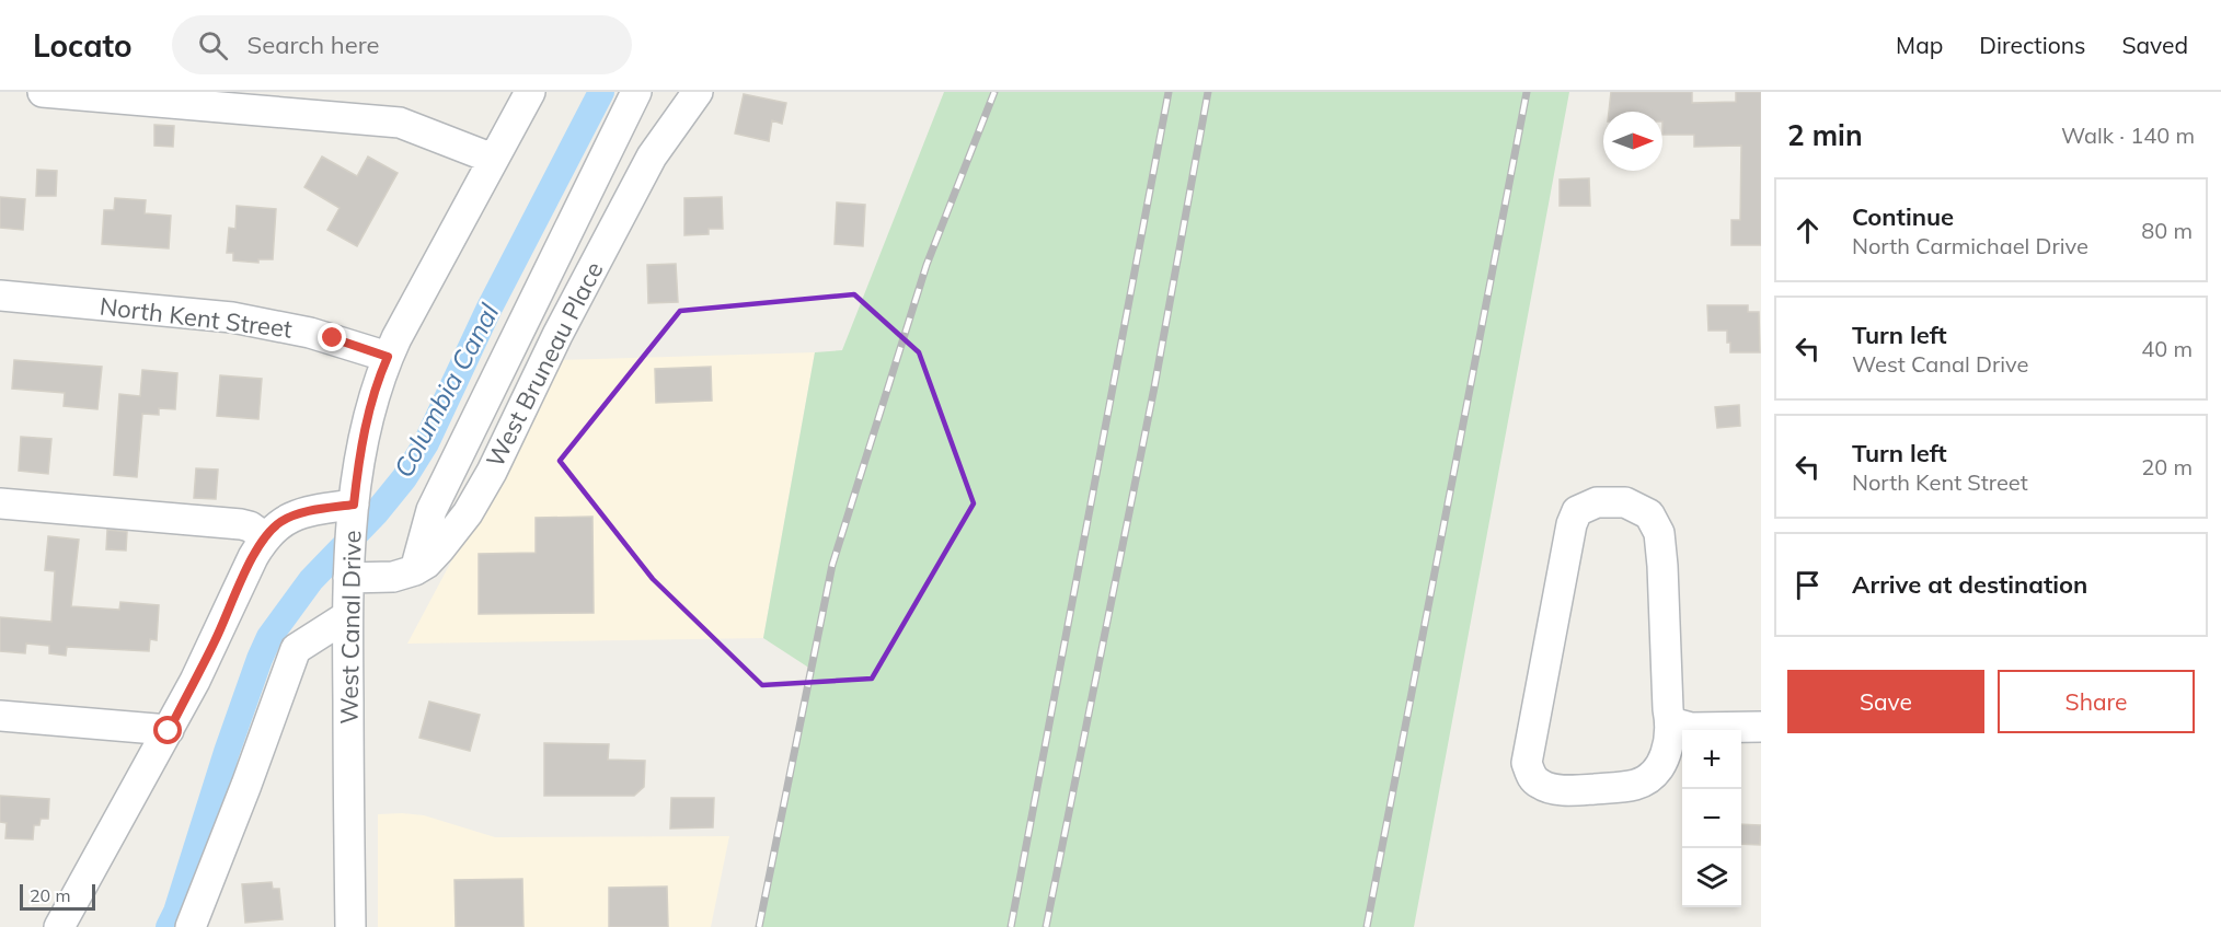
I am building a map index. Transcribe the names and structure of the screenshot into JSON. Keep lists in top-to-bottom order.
{
  "streets": {
    "street": ["North Kent Street", "West Bruneau Place", "West Canal Drive"]
  },
  "crossings": [
    ["North Kent Street", "West Canal Drive"],
    ["West Bruneau Place", "West Canal Drive"]
  ],
  "water": ["Columbia Canal"],
  "scale_bar": "20 m",
  "north": "right",
  "page": {
    "header": "Locato",
    "search": "Search here",
    "nav": ["Map", "Directions", "Saved"],
    "heading": ["2 min", "Walk · 140 m"],
    "list": [
      ["Continue", "North Carmichael Drive", "80 m"],
      ["Turn left", "West Canal Drive", "40 m"],
      ["Turn left", "North Kent Street", "20 m"],
      "Arrive at destination"
    ],
    "buttons": ["Save", "Share"],
    "map_buttons": ["+", "−"],
    "scale": "20 m"
  }
}
